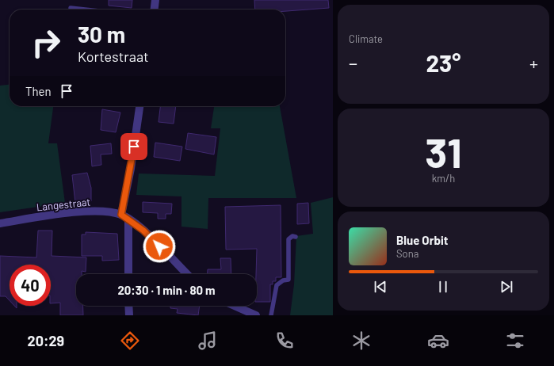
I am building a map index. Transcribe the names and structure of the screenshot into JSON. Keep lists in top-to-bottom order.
{
  "streets": {
    "street": ["Langestraat"]
  },
  "page": {
    "tile": [
      "Climate",
      ["31", "km/h"]
    ],
    "turn": ["30 m", "Kortestraat"],
    "heat": ["−", "23°", "+"],
    "then": "Then",
    "song": ["Blue Orbit", "Sona"],
    "limit": "40",
    "trip": "20:30 · 1 min · 80 m",
    "tabs": "20:29"
  }
}
